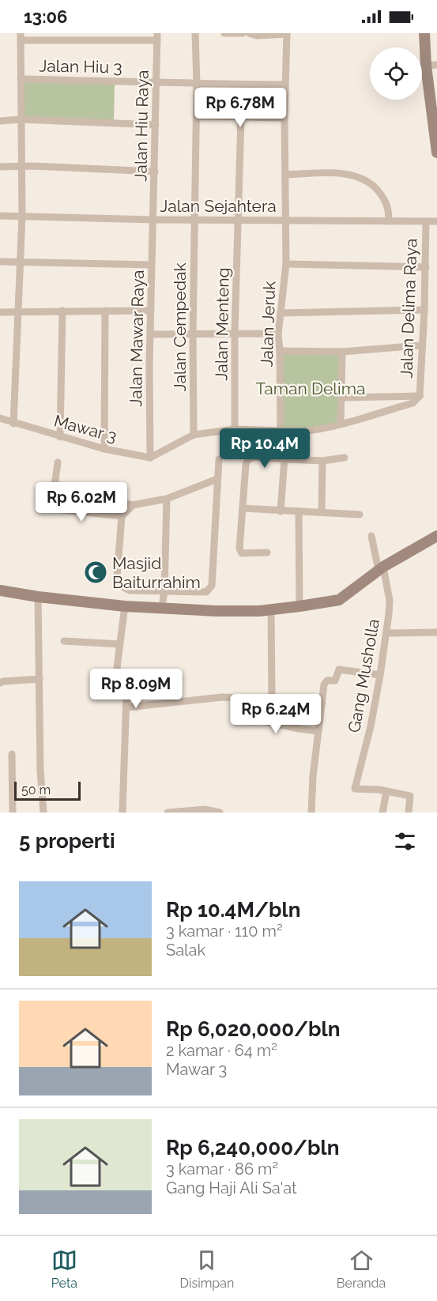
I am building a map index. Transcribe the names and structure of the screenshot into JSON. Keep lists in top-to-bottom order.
{
  "streets": {
    "street": [
      "Jalan Hiu 3",
      "Jalan Hiu Raya",
      "Jalan Sejahtera",
      "Jalan Delima Raya",
      "Jalan Menteng",
      "Jalan Jeruk",
      "Jalan Cempedak",
      "Jalan Mawar Raya",
      "Mawar 3",
      "Gang Musholla"
    ]
  },
  "crossings": [
    ["Jalan Hiu 3", "Jalan Hiu Raya"],
    ["Jalan Hiu 3", "Jalan Jeruk"],
    ["Jalan Hiu 3", "Jalan Cempedak"],
    ["Jalan Hiu Raya", "Jalan Sejahtera"],
    ["Jalan Hiu Raya", "Jalan Mawar Raya"],
    ["Jalan Sejahtera", "Jalan Delima Raya"],
    ["Jalan Sejahtera", "Jalan Menteng"],
    ["Jalan Sejahtera", "Jalan Jeruk"],
    ["Jalan Sejahtera", "Jalan Cempedak"],
    ["Jalan Sejahtera", "Jalan Mawar Raya"],
    ["Jalan Mawar Raya", "Mawar 3"]
  ],
  "parks": ["Taman Delima"],
  "places": {
    "mosque": ["Masjid Baiturrahim"]
  },
  "scale_bar": "50 m",
  "page": {
    "status": "13:06",
    "price": [
      "Rp 6.78M",
      "Rp 10.4M",
      "Rp 6.02M",
      "Rp 8.09M",
      "Rp 6.24M"
    ],
    "scale": "50 m",
    "heading": "5 properti",
    "list": [
      {
        "name": "Rp 10.4M/bln",
        "note": "3 kamar · 110 m² · Salak"
      },
      {
        "name": "Rp 6,020,000/bln",
        "note": "2 kamar · 64 m² · Mawar 3"
      },
      {
        "name": "Rp 6,240,000/bln",
        "note": "3 kamar · 86 m² · Gang Haji Ali Sa'at"
      }
    ],
    "tabs": ["Peta", "Disimpan", "Beranda"]
  }
}
